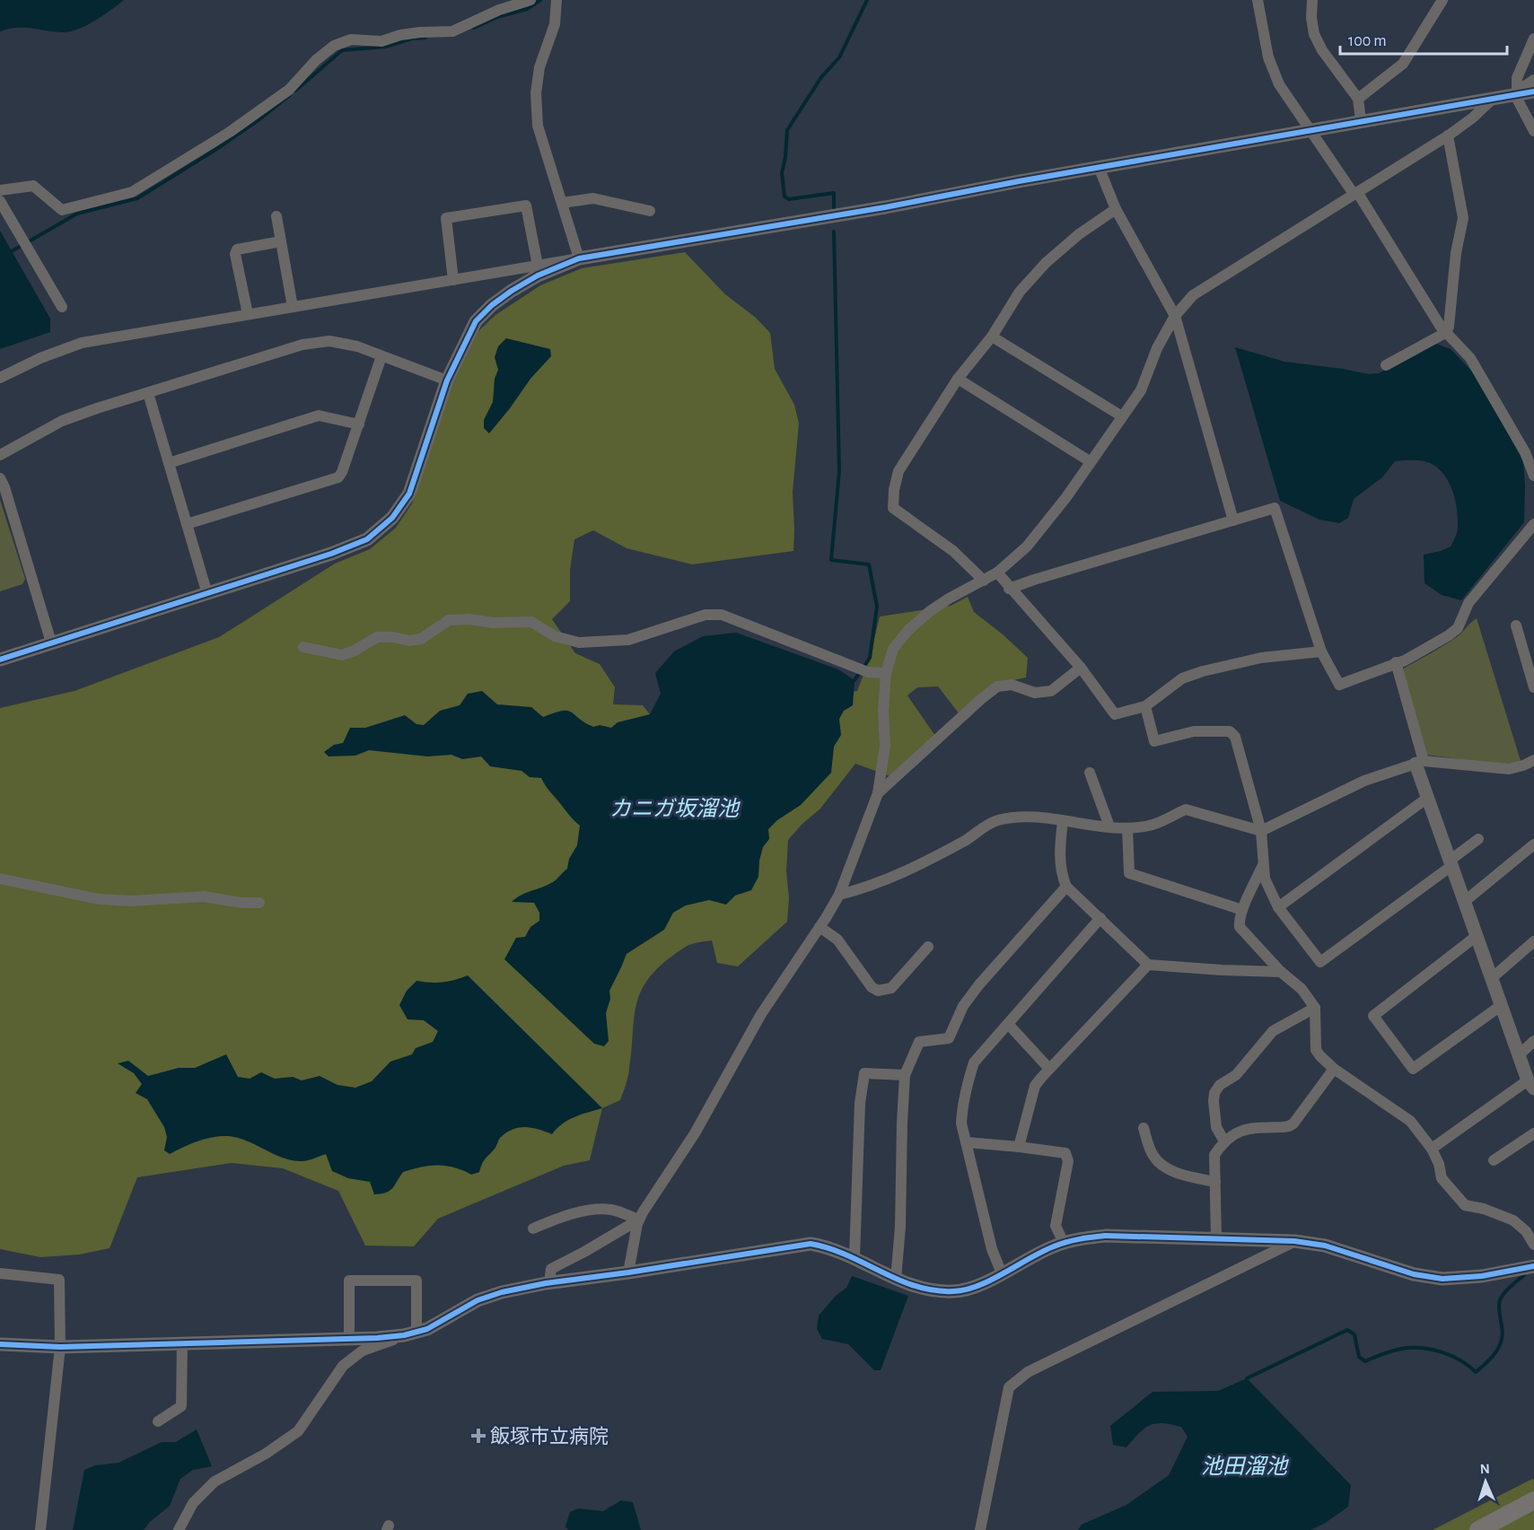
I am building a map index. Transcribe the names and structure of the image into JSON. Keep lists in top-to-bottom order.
{
  "water": ["カニガ坂溜池", "池田溜池"],
  "places": {
    "health": ["飯塚市立病院"]
  },
  "scale_bar": "100 m",
  "north": "top"
}
